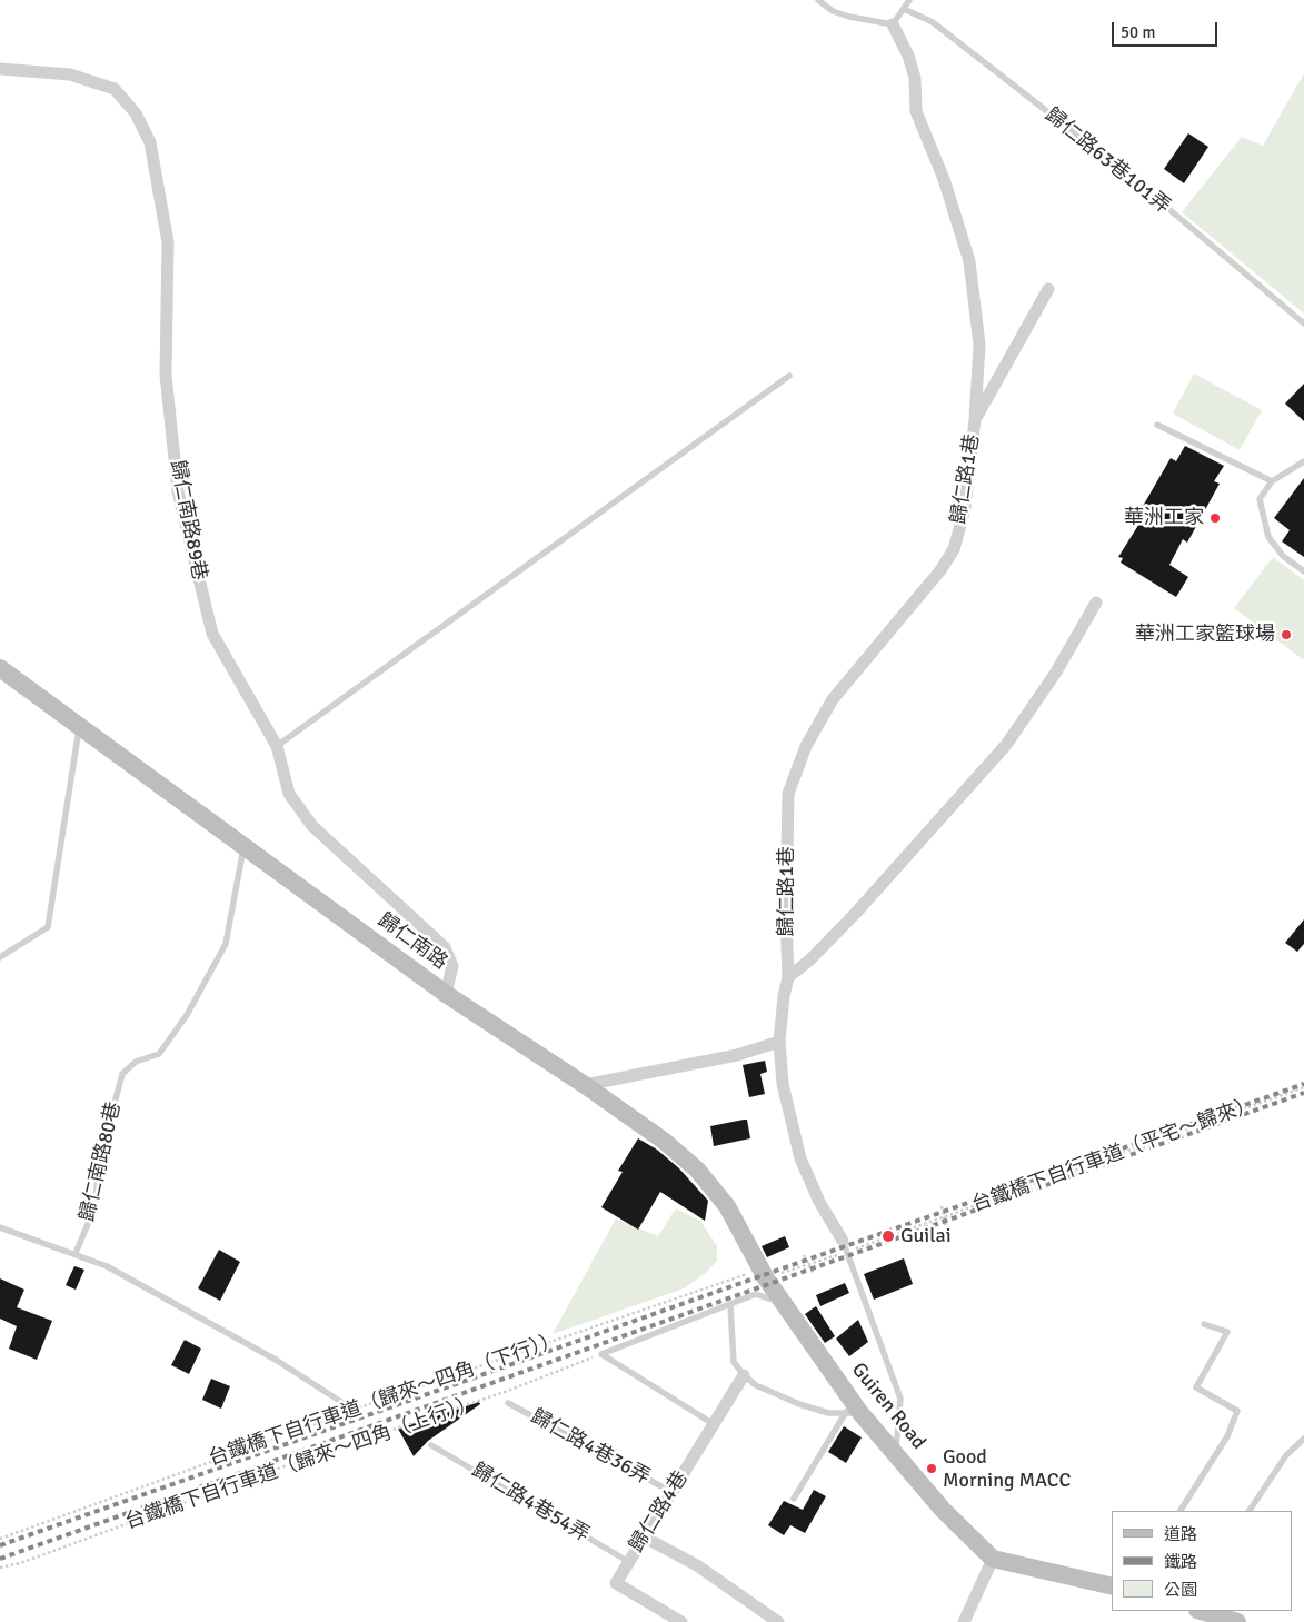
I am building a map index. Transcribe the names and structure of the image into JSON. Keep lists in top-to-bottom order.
{
  "streets": {
    "street": [
      "歸仁路1巷",
      "歸仁南路89巷",
      "歸仁南路",
      "Guiren Road",
      "歸仁路4巷"
    ],
    "lane": [
      "歸仁路63巷101弄",
      "歸仁南路80巷",
      "歸仁路4巷36弄",
      "歸仁路4巷54弄"
    ],
    "path": ["台鐵橋下自行車道（平宅～歸來）", "台鐵橋下自行車道（歸來～四角（下行））", "台鐵橋下自行車道（歸來～四角（上行））"]
  },
  "crossings": [
    ["歸仁路1巷", "台鐵橋下自行車道（平宅～歸來）"],
    ["歸仁路1巷", "Guiren Road"],
    ["歸仁南路89巷", "歸仁南路"],
    ["歸仁南路", "台鐵橋下自行車道（平宅～歸來）"],
    ["歸仁南路", "歸仁南路80巷"],
    ["歸仁南路", "台鐵橋下自行車道（歸來～四角（下行））"],
    ["歸仁南路", "Guiren Road"],
    ["台鐵橋下自行車道（平宅～歸來）", "台鐵橋下自行車道（歸來～四角（下行））"],
    ["台鐵橋下自行車道（平宅～歸來）", "Guiren Road"],
    ["台鐵橋下自行車道（歸來～四角（下行））", "Guiren Road"],
    ["歸仁路4巷36弄", "歸仁路4巷"],
    ["歸仁路4巷54弄", "歸仁路4巷"]
  ],
  "places": [
    "華洲工家",
    "華洲工家籃球場",
    "Guilai",
    "Good Morning MACC"
  ],
  "legend": ["道路", "鐵路", "公園"],
  "scale_bar": "50 m"
}
